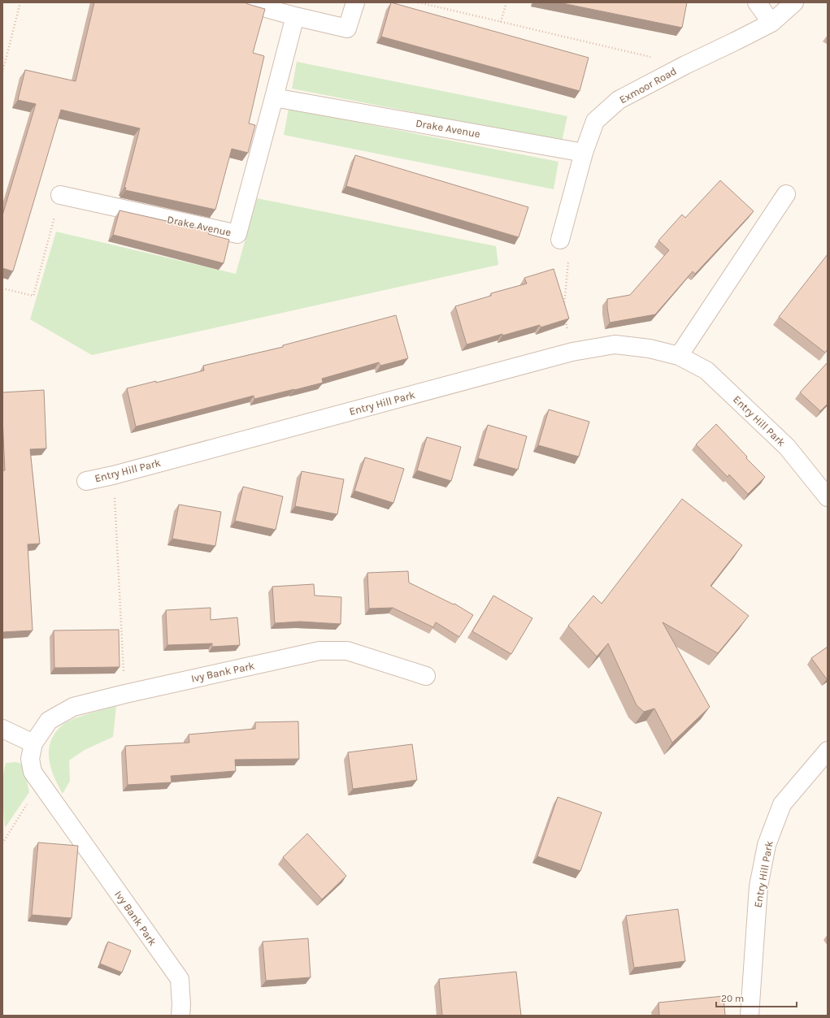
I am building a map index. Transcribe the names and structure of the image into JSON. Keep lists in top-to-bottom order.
{
  "streets": {
    "street": [
      "Exmoor Road",
      "Drake Avenue",
      "Entry Hill Park",
      "Ivy Bank Park"
    ]
  },
  "crossings": [
    ["Exmoor Road", "Drake Avenue"]
  ],
  "scale_bar": "20 m"
}
